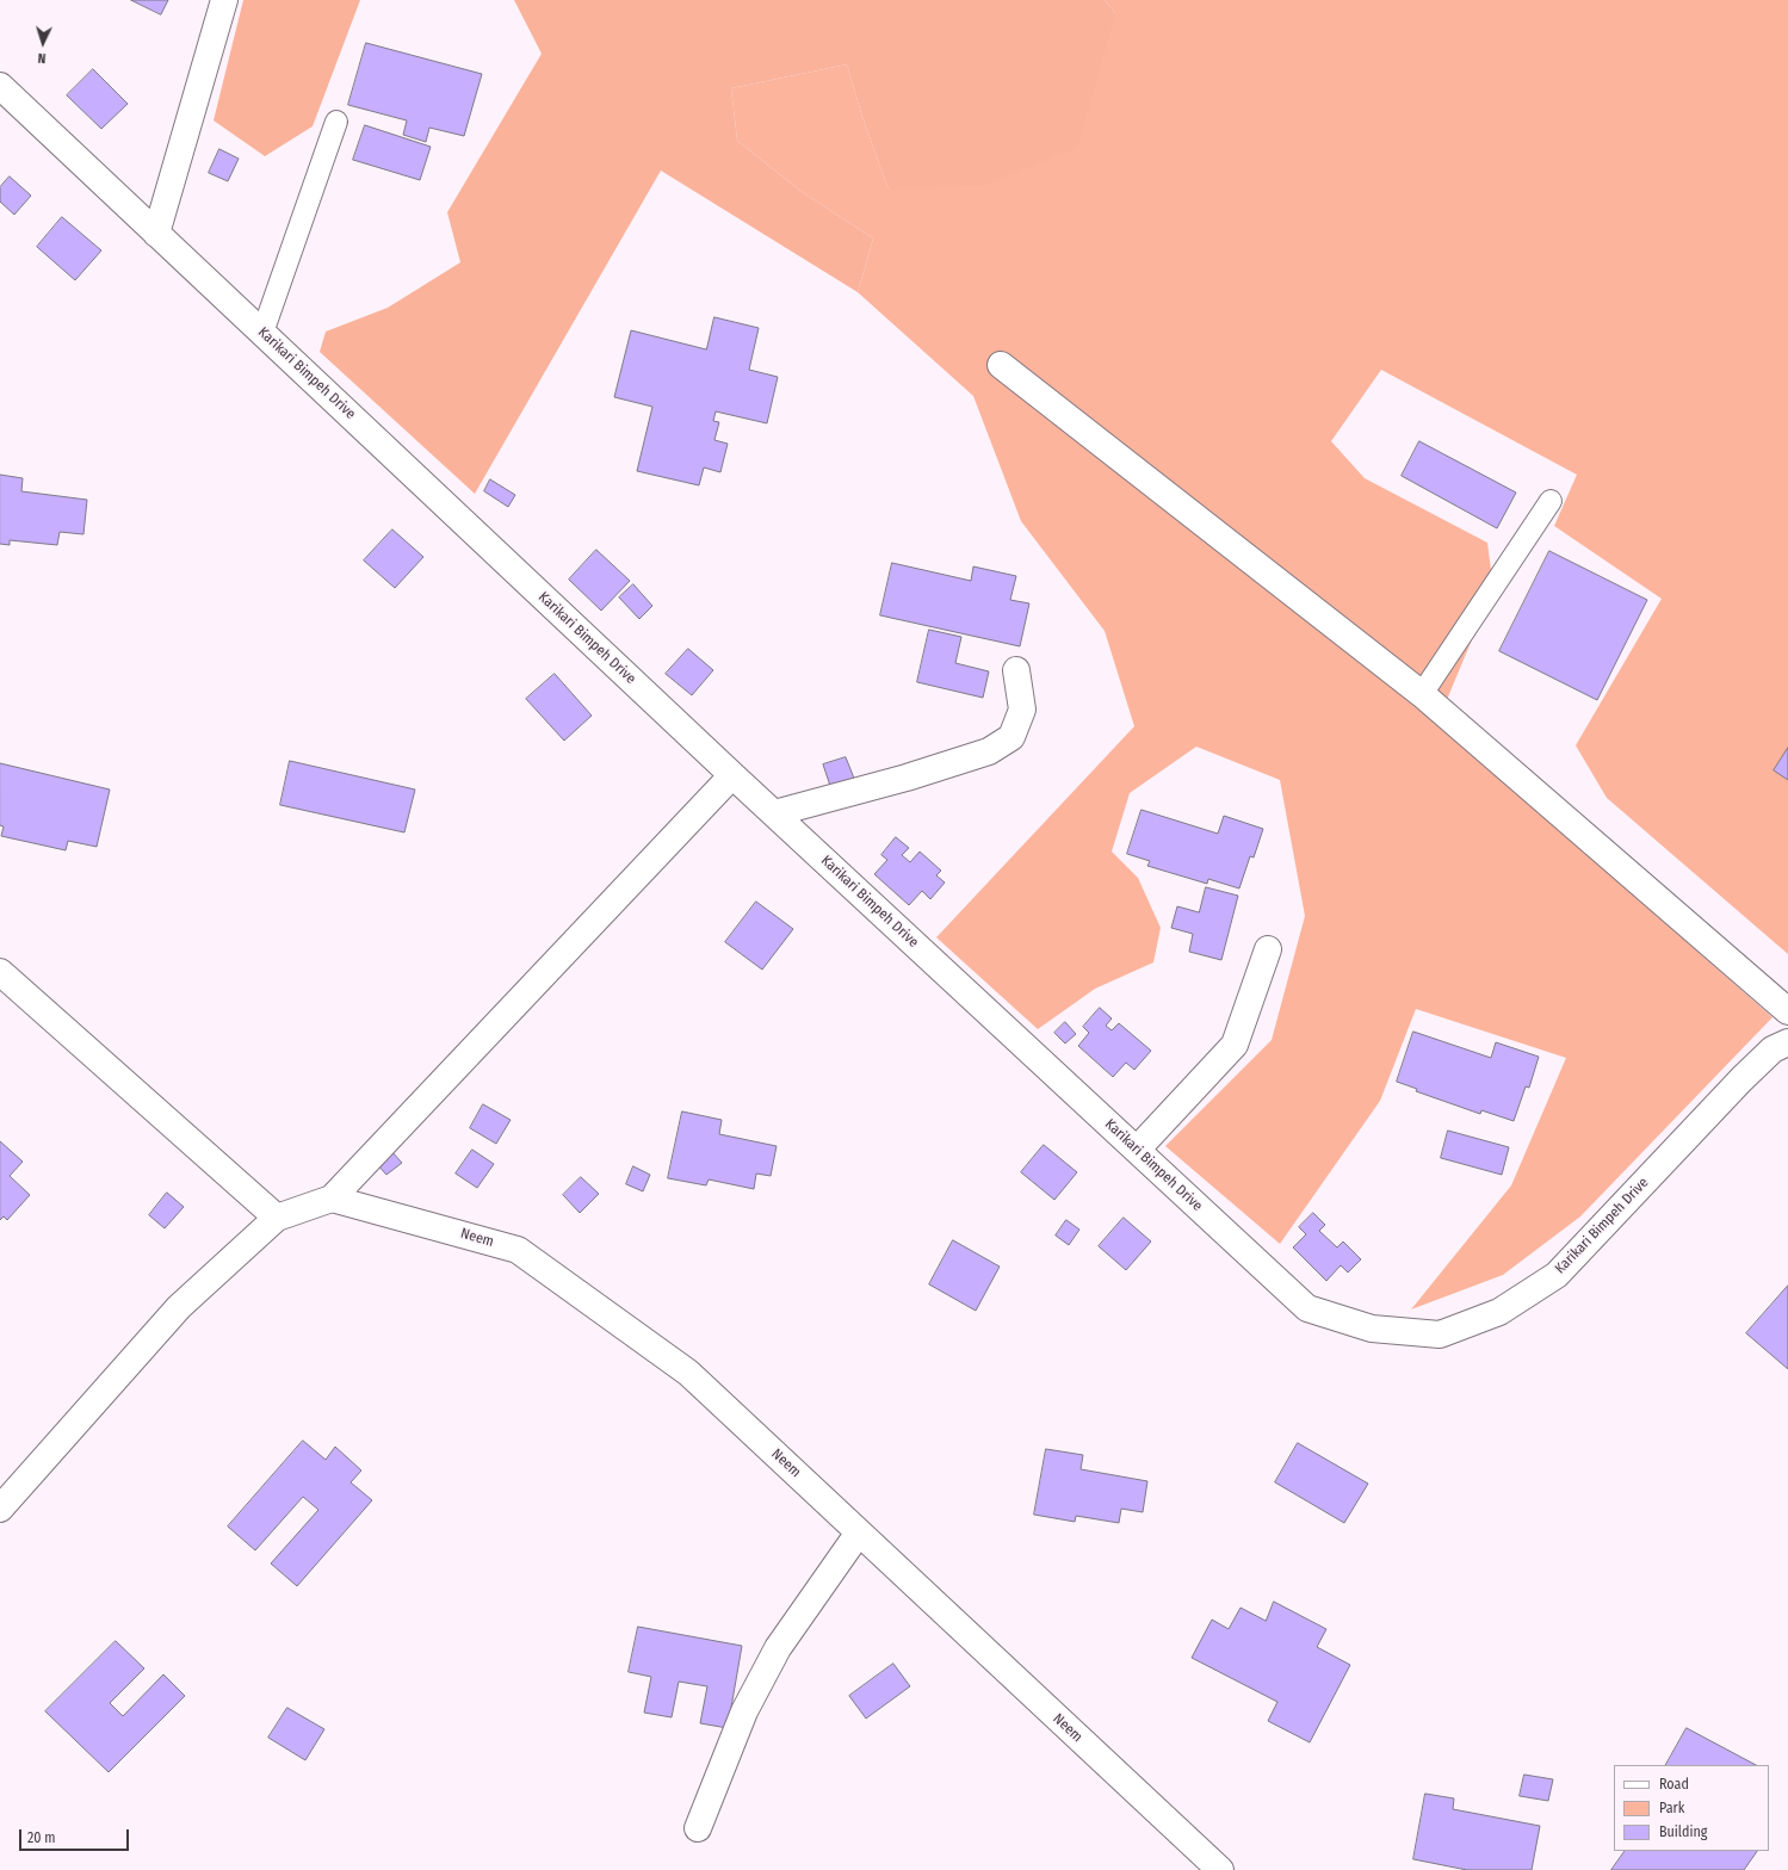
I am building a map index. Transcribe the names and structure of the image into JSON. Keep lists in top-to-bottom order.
{
  "streets": {
    "street": ["Karikari Bimpeh Drive", "Neem"]
  },
  "legend": ["Road", "Park", "Building"],
  "scale_bar": "20 m",
  "north": "bottom"
}
